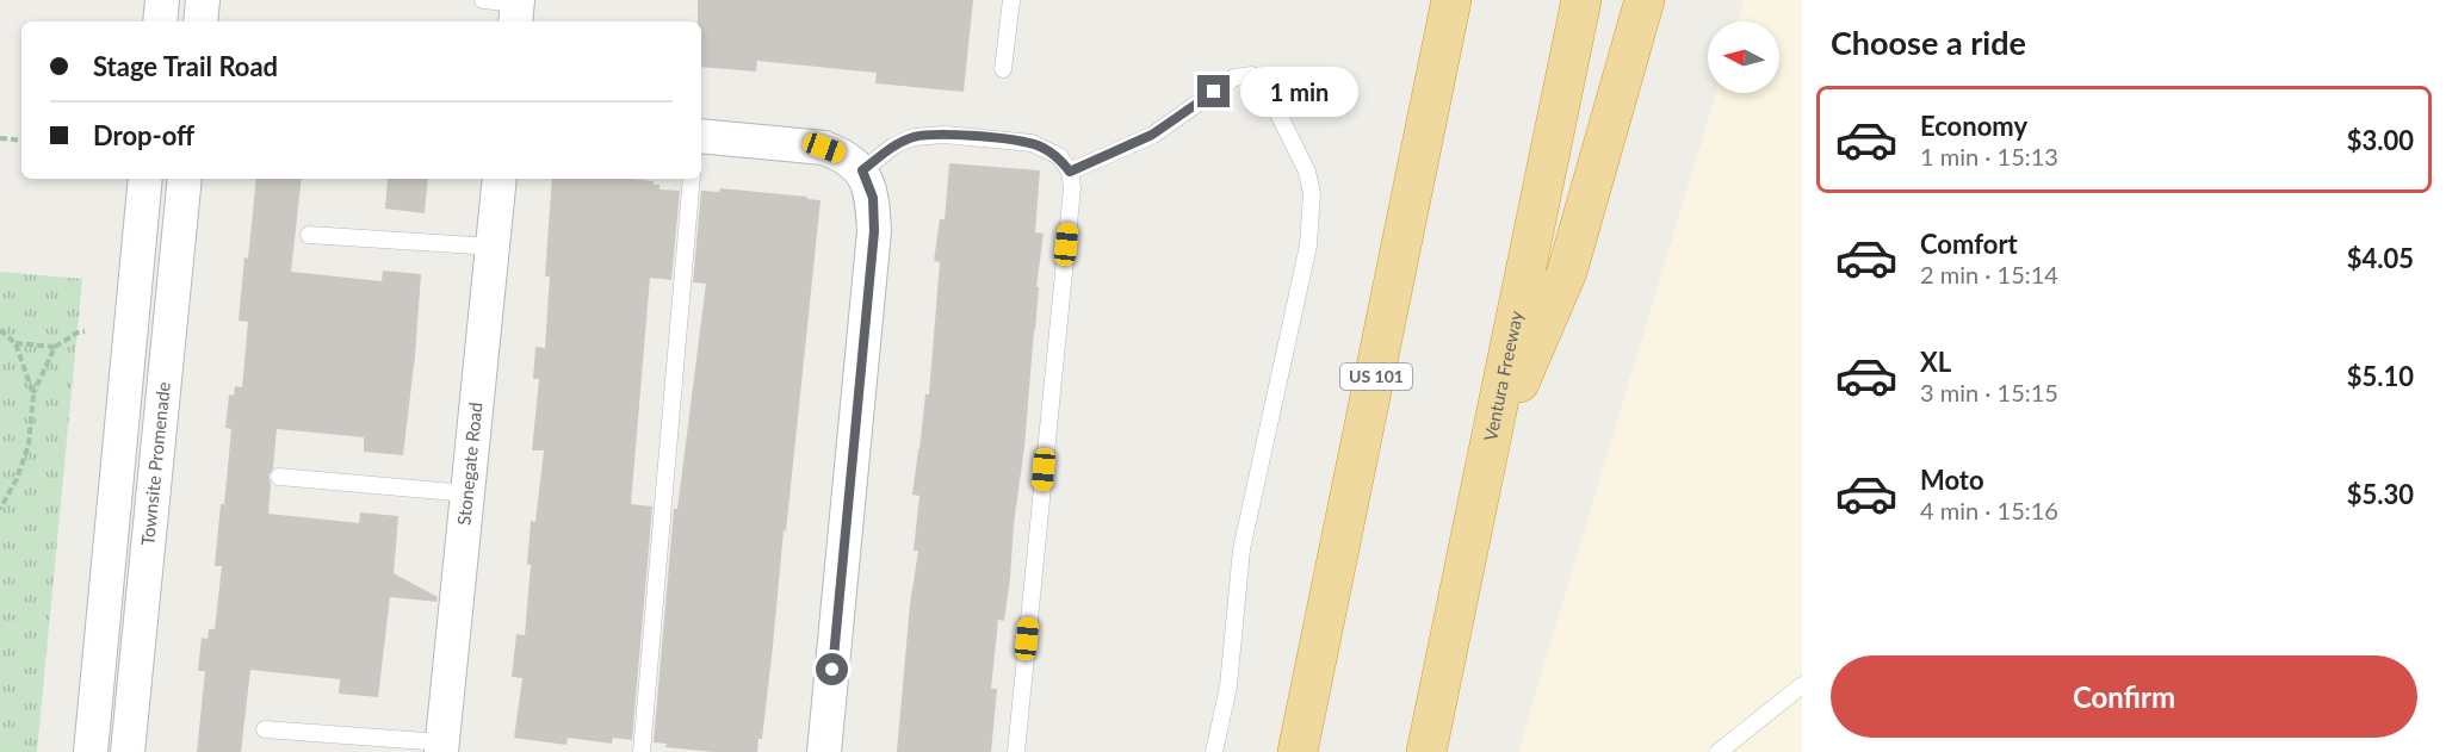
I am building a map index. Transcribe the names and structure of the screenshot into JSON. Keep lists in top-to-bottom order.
{
  "streets": {
    "highway": ["Ventura Freeway", "US 101"],
    "street": ["Townsite Promenade", "Stonegate Road"]
  },
  "north": "left",
  "page": {
    "heading": "Choose a ride",
    "banner": ["Stage Trail Road", "Drop-off"],
    "bubble": "1 min",
    "list": [
      {
        "name": "Economy",
        "note": "1 min · 15:13",
        "value": "$3.00"
      },
      {
        "name": "Comfort",
        "note": "2 min · 15:14",
        "value": "$4.05"
      },
      {
        "name": "XL",
        "note": "3 min · 15:15",
        "value": "$5.10"
      },
      {
        "name": "Moto",
        "note": "4 min · 15:16",
        "value": "$5.30"
      }
    ],
    "buttons": "Confirm"
  }
}
